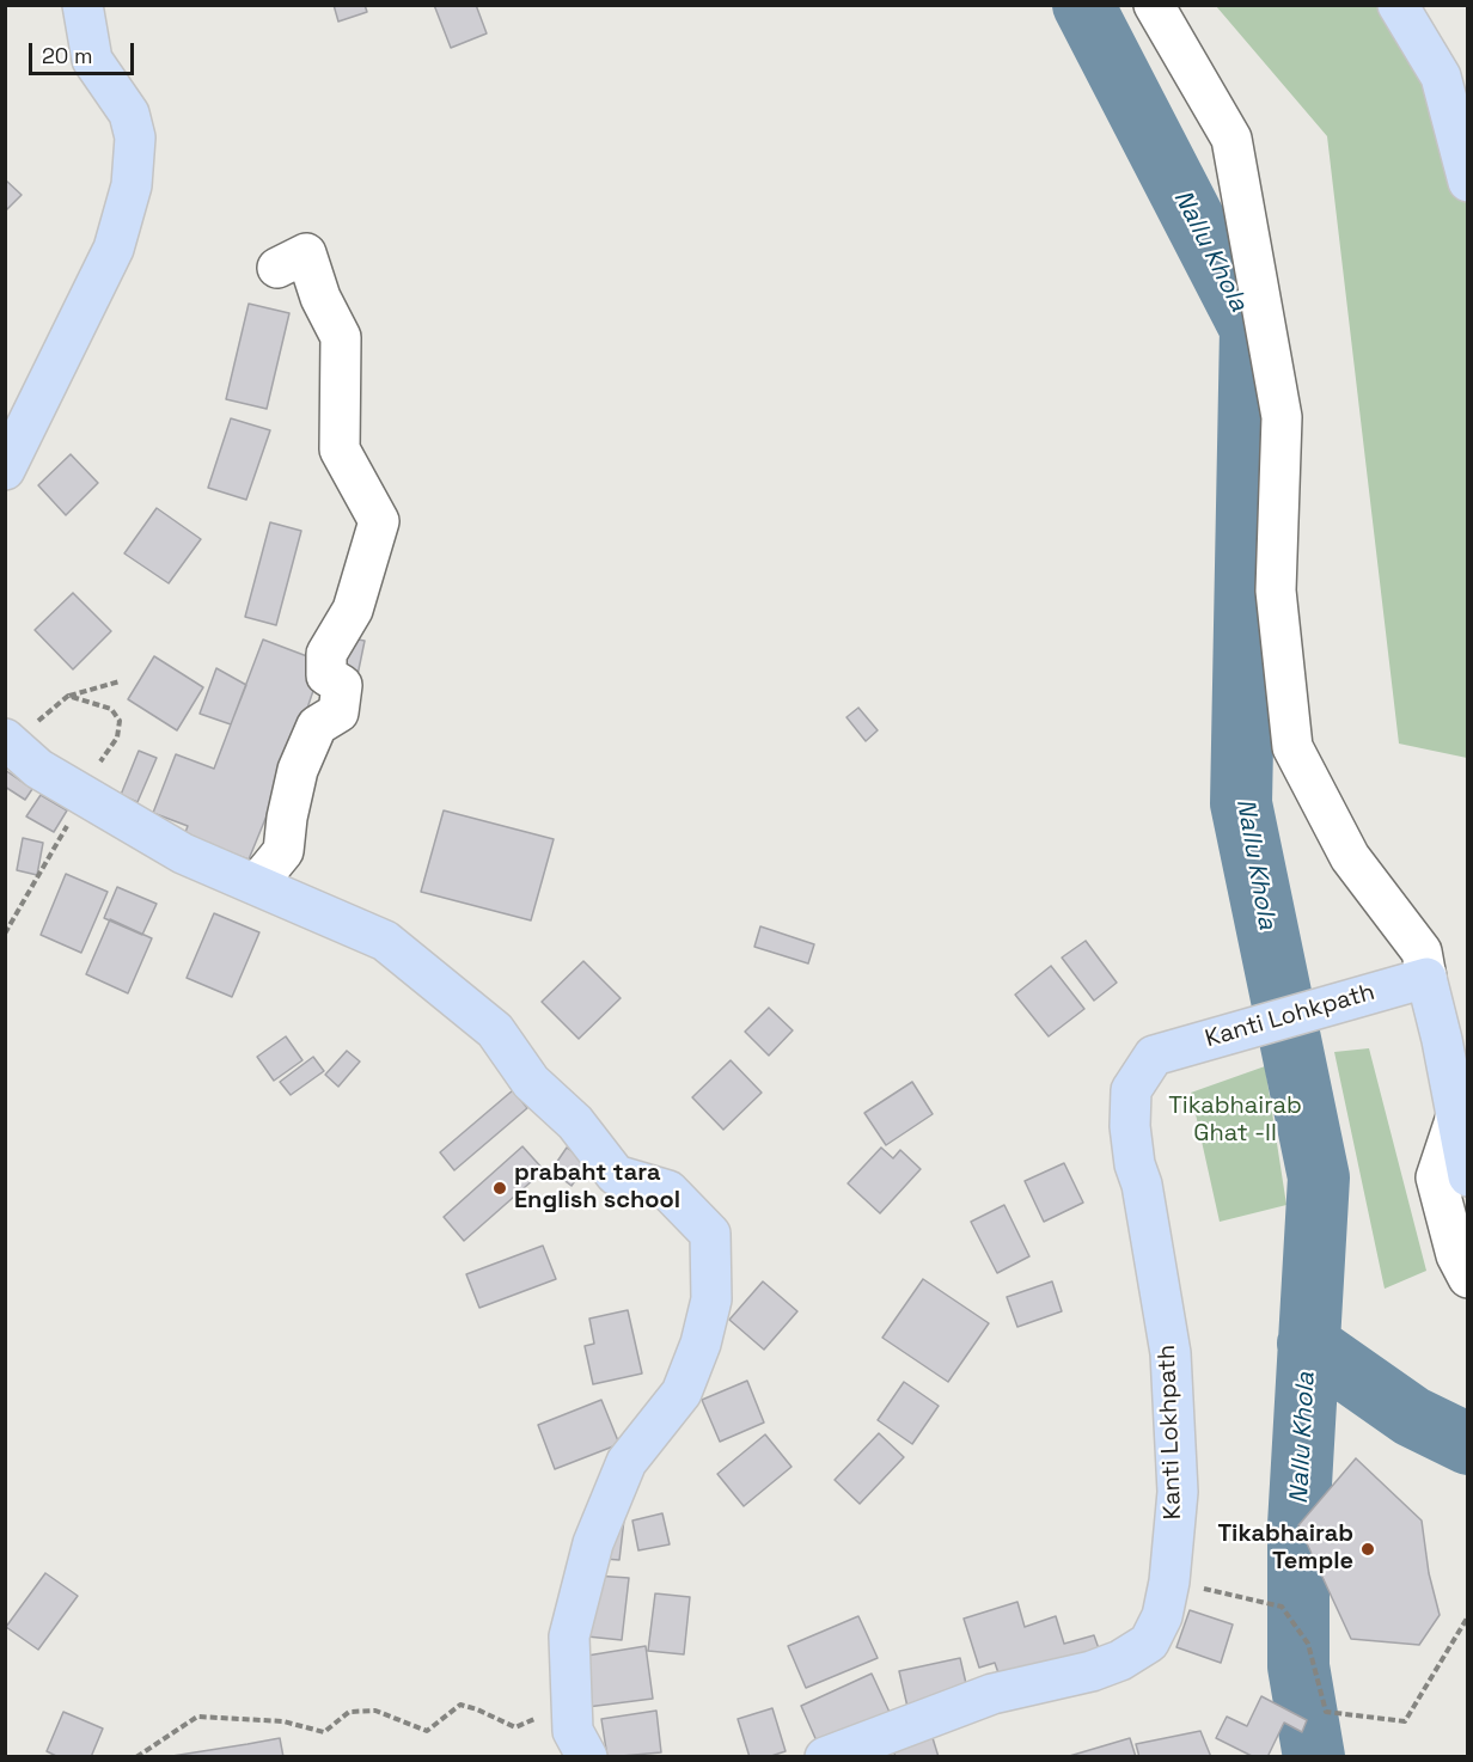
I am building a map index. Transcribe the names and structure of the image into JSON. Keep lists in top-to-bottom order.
{
  "streets": {
    "main road": ["Kanti Lohkpath", "Kanti Lokhpath"]
  },
  "crossings": [
    ["Kanti Lohkpath", "Kanti Lokhpath"]
  ],
  "water": ["Nallu Khola"],
  "parks": ["Tikabhairab Ghat -II"],
  "places": ["prabaht tara English school", "Tikabhairab Temple"],
  "scale_bar": "20 m"
}
